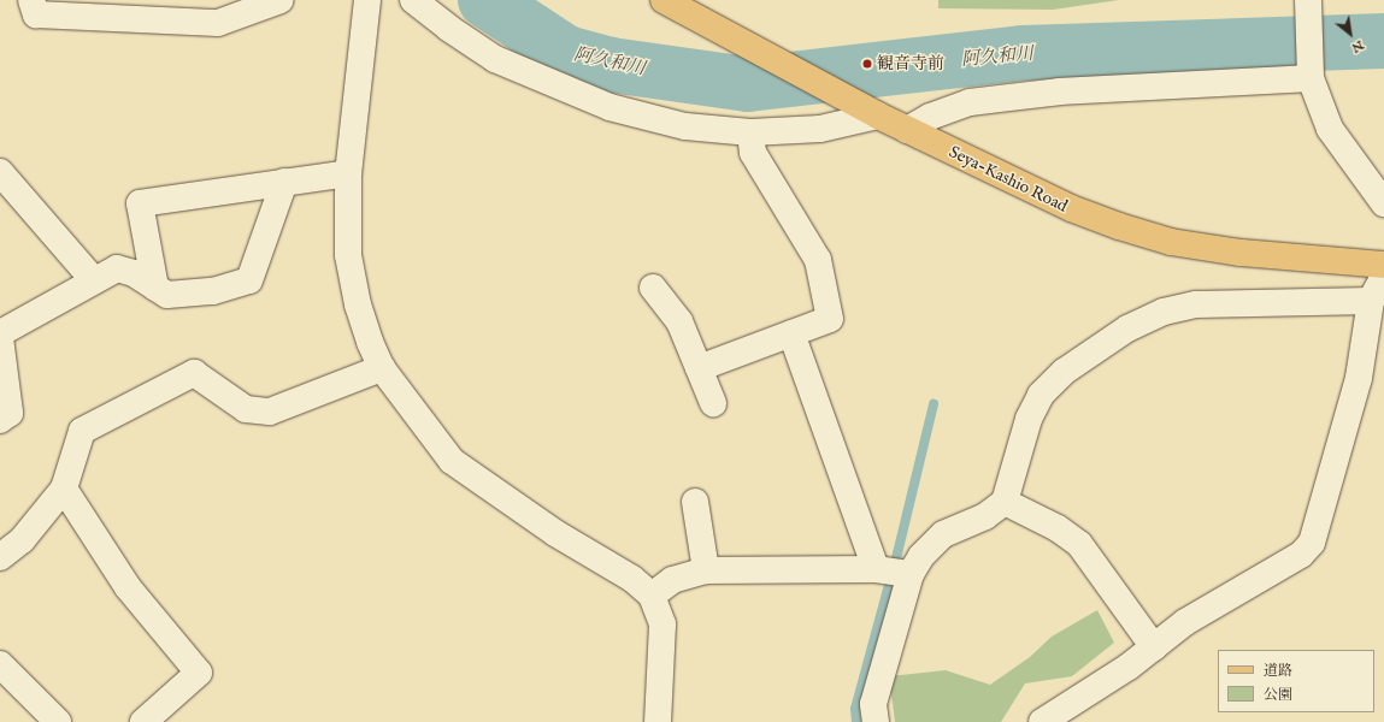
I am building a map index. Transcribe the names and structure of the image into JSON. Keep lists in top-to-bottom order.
{
  "streets": {
    "main road": ["Seya-Kashio Road"]
  },
  "water": ["阿久和川"],
  "places": ["観音寺前"],
  "legend": ["道路", "公園"],
  "north": "bottom right"
}
